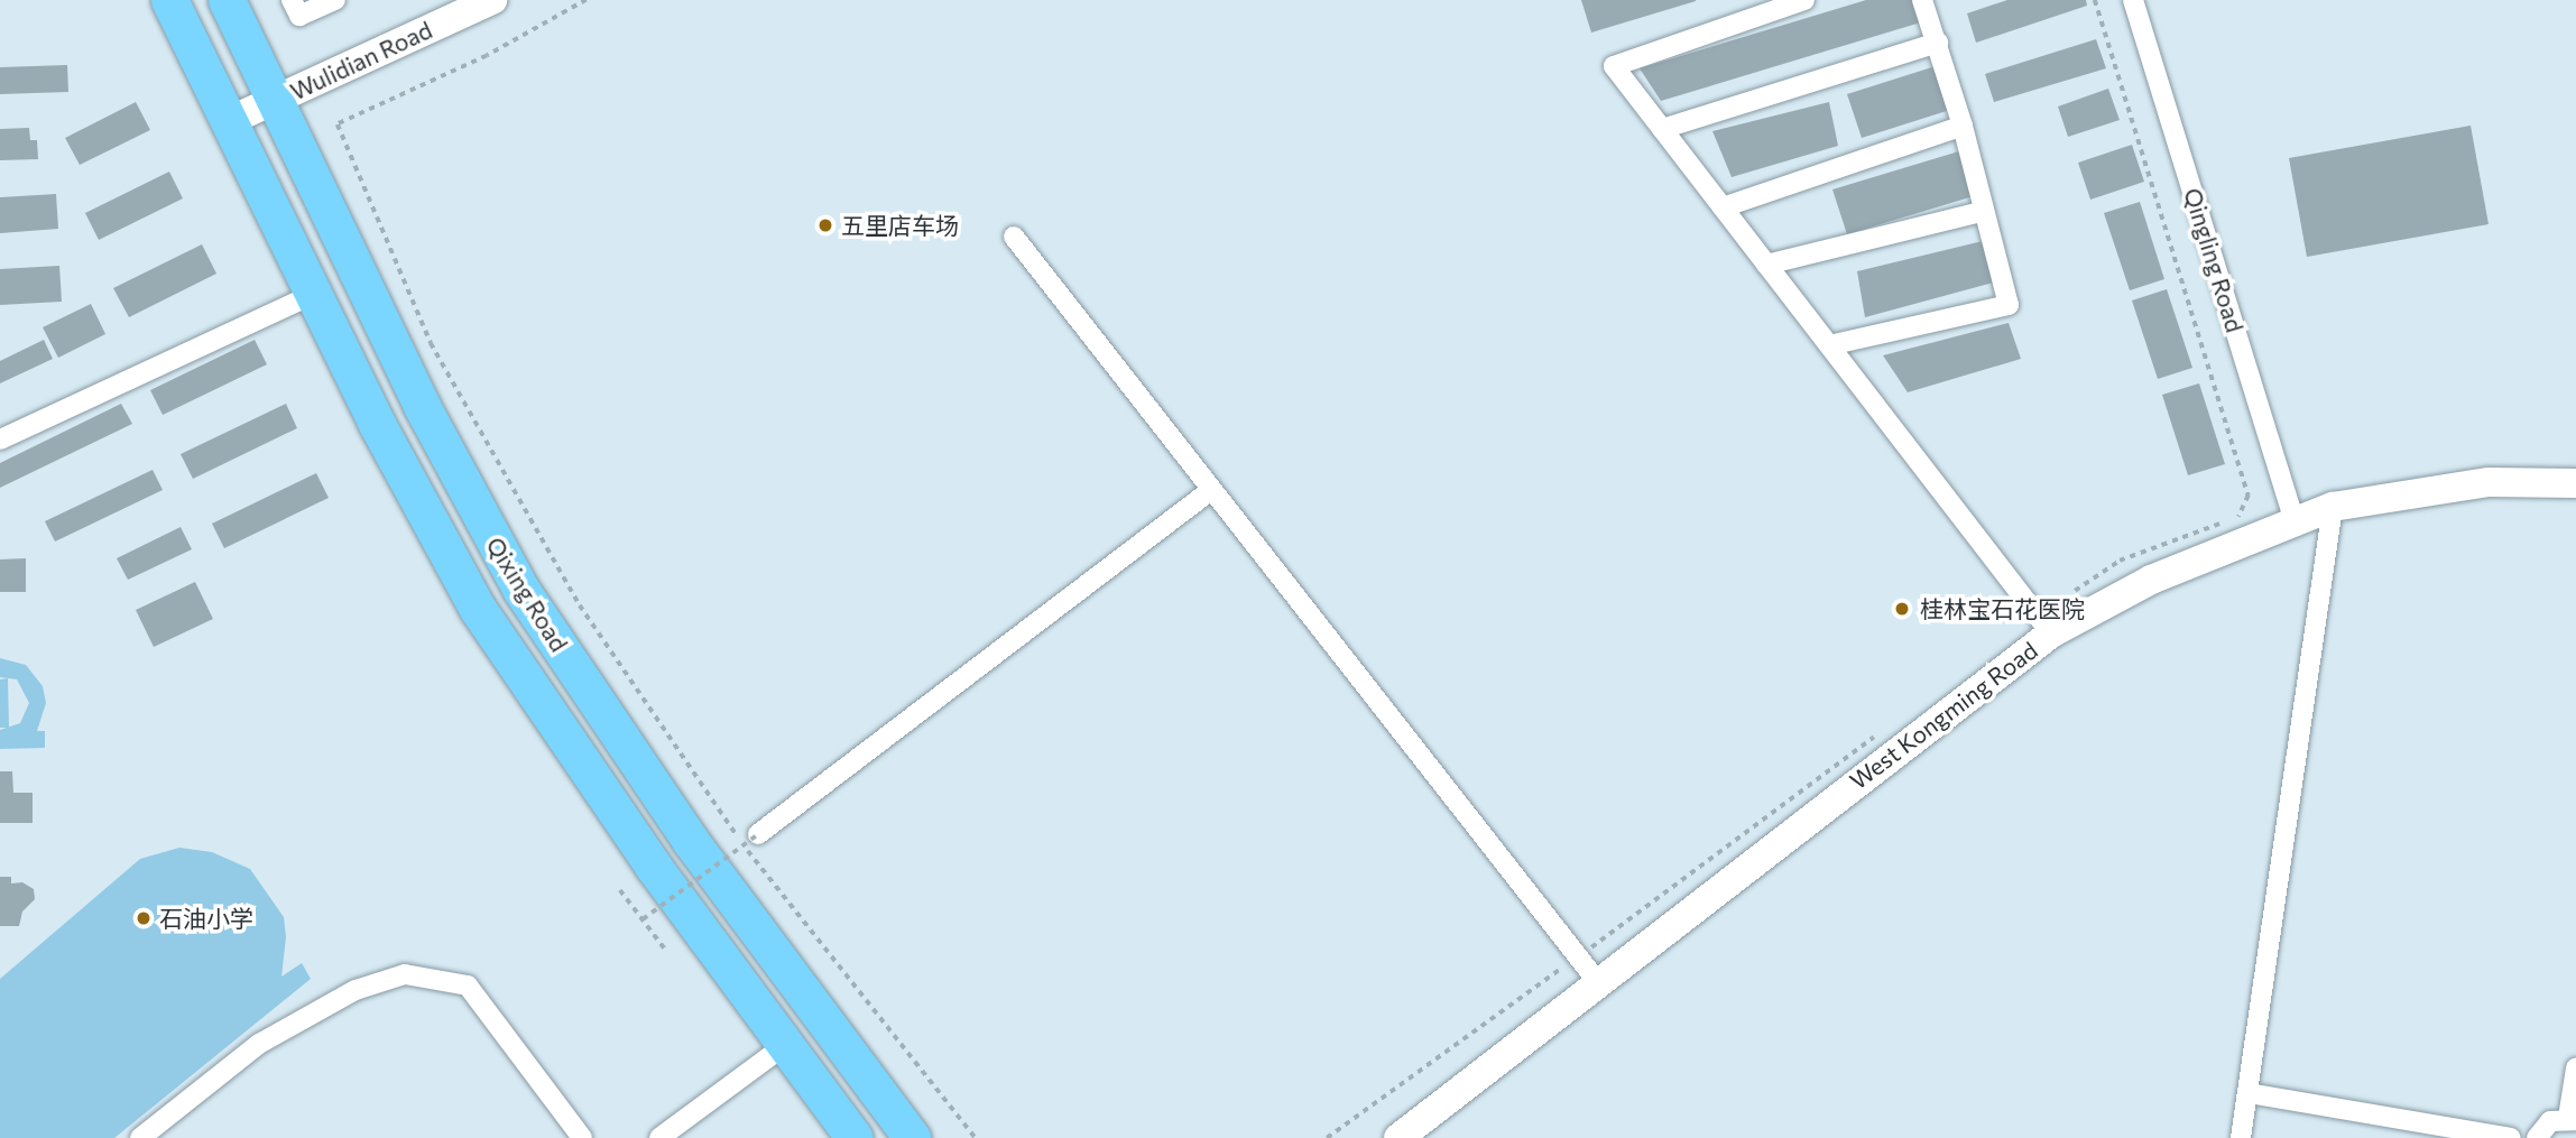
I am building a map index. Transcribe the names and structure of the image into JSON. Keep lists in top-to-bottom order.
{
  "streets": {
    "highway": ["Qixing Road"],
    "main road": ["Wulidian Road", "West Kongming Road"],
    "street": ["Qingling Road"]
  },
  "crossings": [
    ["Wulidian Road", "Qixing Road"],
    ["Qingling Road", "West Kongming Road"]
  ],
  "places": ["五里店车场", "桂林宝石花医院", "石油小学"]
}
